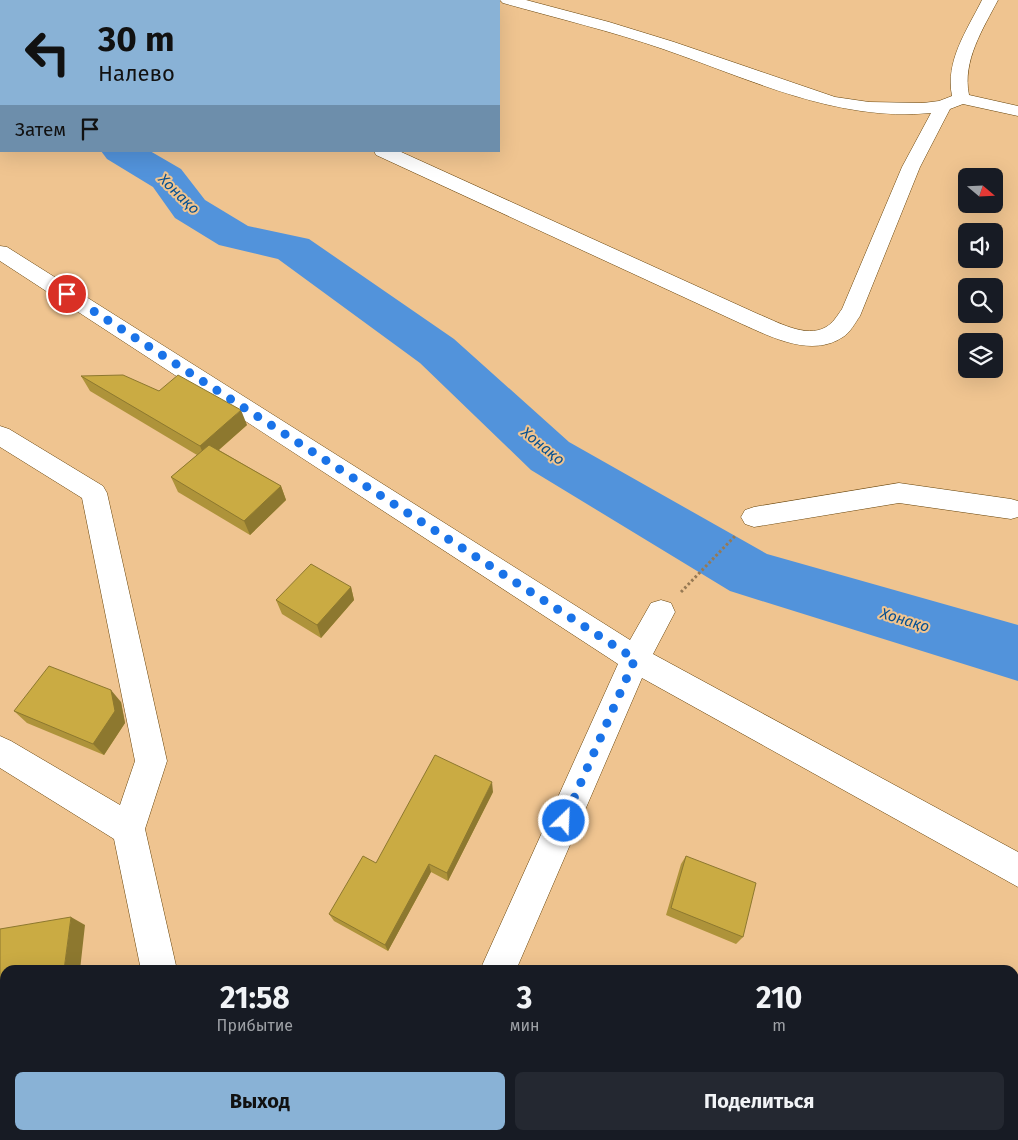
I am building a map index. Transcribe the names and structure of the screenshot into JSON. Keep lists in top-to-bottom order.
{
  "water": ["Хонақо"],
  "north": "right",
  "page": {
    "turn": ["30 m", "Налево"],
    "then": "Затем",
    "eta": [
      "21:58",
      "Прибытие",
      "3",
      "мин",
      "210",
      "m"
    ],
    "buttons": ["Выход", "Поделиться"]
  }
}
